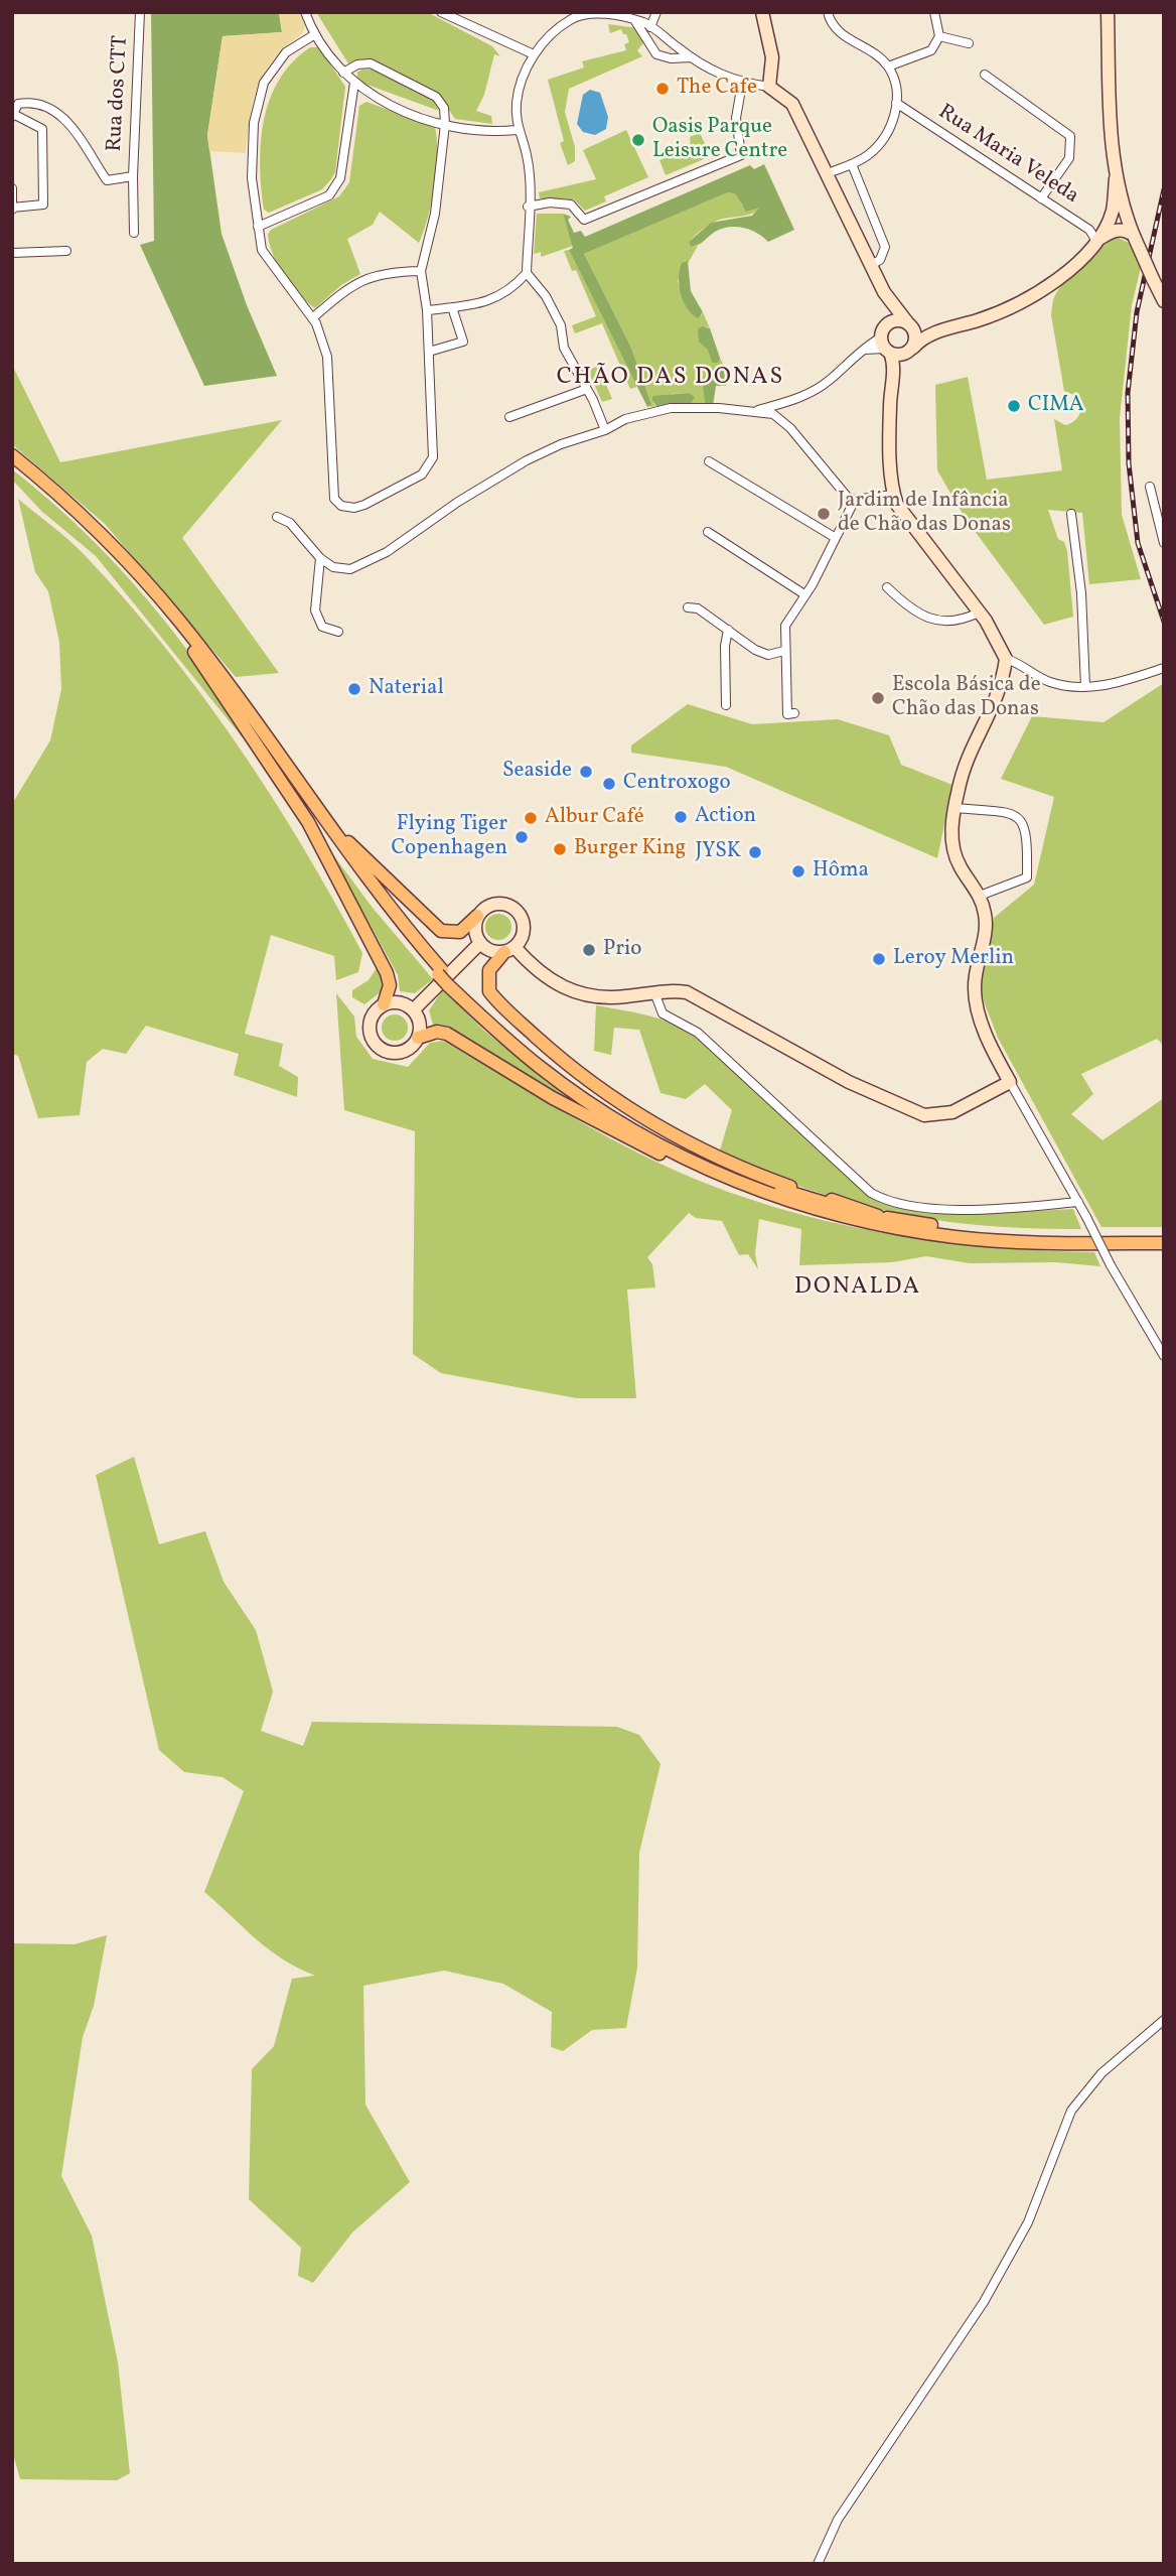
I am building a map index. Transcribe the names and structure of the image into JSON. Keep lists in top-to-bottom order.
{
  "streets": {
    "street": ["Rua dos CTT", "Rua Maria Veleda"]
  },
  "districts": ["CHÃO DAS DONAS", "DONALDA"],
  "places": [
    "The Cafe",
    "Oasis Parque Leisure Centre",
    "CIMA",
    "Jardim de Infância de Chão das Donas",
    "Naterial",
    "Escola Básica de Chão das Donas",
    "Seaside",
    "Centroxogo",
    "Action",
    "Albur Café",
    "Flying Tiger Copenhagen",
    "Burger King",
    "JYSK",
    "Hôma",
    "Prio",
    "Leroy Merlin"
  ]
}
